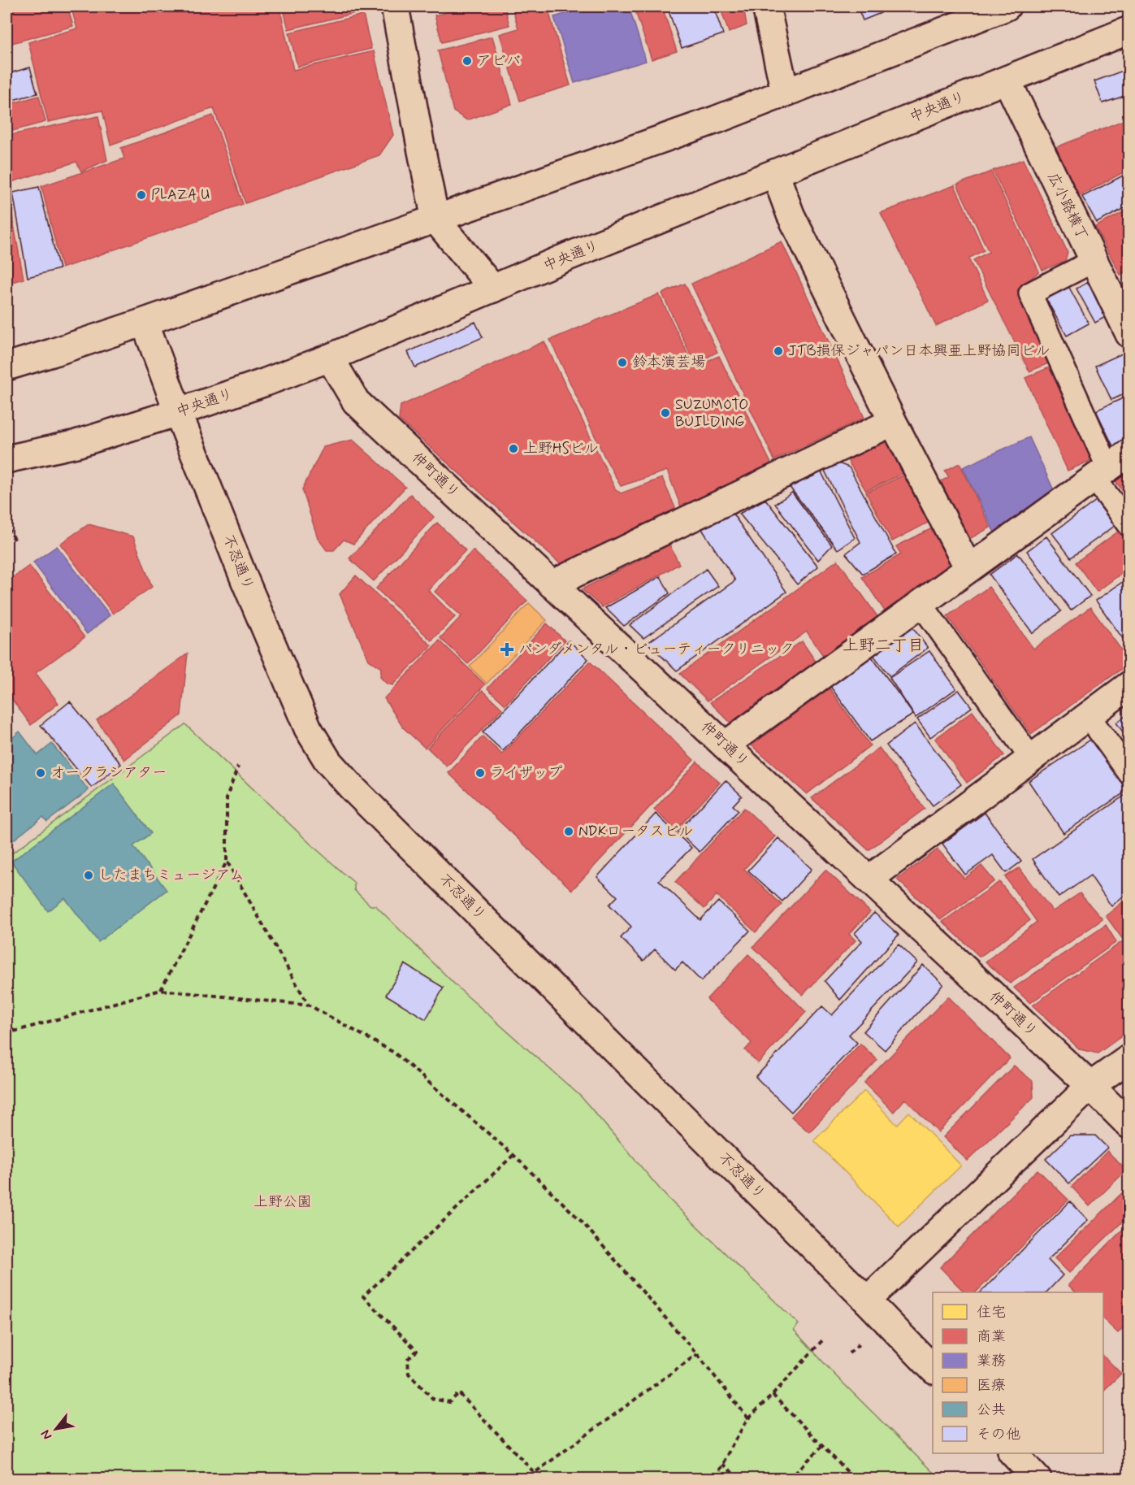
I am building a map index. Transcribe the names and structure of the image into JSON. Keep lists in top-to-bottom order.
{
  "streets": {
    "street": [
      "中央通り",
      "広小路横丁",
      "仲町通り",
      "不忍通り"
    ]
  },
  "crossings": [
    ["中央通り", "広小路横丁"],
    ["中央通り", "仲町通り"],
    ["中央通り", "不忍通り"]
  ],
  "districts": ["上野二丁目"],
  "parks": ["上野公園"],
  "places": {
    "other": [
      "アビバ",
      "PLAZA U",
      "JTB損保ジャパン日本興亜上野協同ビル",
      "鈴本演芸場",
      "SUZUMOTO BUILDING",
      "上野HSビル",
      "オークラシアター",
      "ライザップ",
      "NDKロータスビル",
      "したまちミュージアム"
    ],
    "health": ["パンダメンタル・ビューティークリニック"]
  },
  "legend": [
    "住宅",
    "商業",
    "業務",
    "医療",
    "公共",
    "その他"
  ],
  "north": "bottom left"
}
